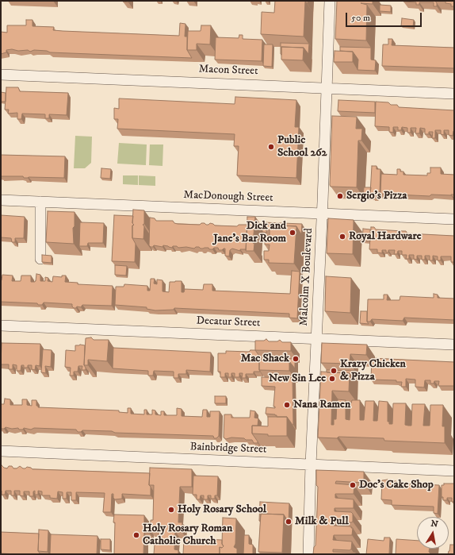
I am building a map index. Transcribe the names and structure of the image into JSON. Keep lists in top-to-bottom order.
{
  "streets": {
    "street": [
      "Macon Street",
      "MacDonough Street",
      "Malcolm X Boulevard",
      "Decatur Street",
      "Bainbridge Street"
    ]
  },
  "crossings": [
    ["Macon Street", "Malcolm X Boulevard"],
    ["MacDonough Street", "Malcolm X Boulevard"],
    ["Malcolm X Boulevard", "Decatur Street"],
    ["Malcolm X Boulevard", "Bainbridge Street"]
  ],
  "places": [
    "Public School 262",
    "Sergio's Pizza",
    "Dick and Jane's Bar Room",
    "Royal Hardware",
    "Mac Shack",
    "Krazy Chicken & Pizza",
    "New Sin Lee",
    "Nana Ramen",
    "Doc's Cake Shop",
    "Holy Rosary School",
    "Milk & Pull",
    "Holy Rosary Roman Catholic Church"
  ],
  "scale_bar": "50 m",
  "north": "top"
}
